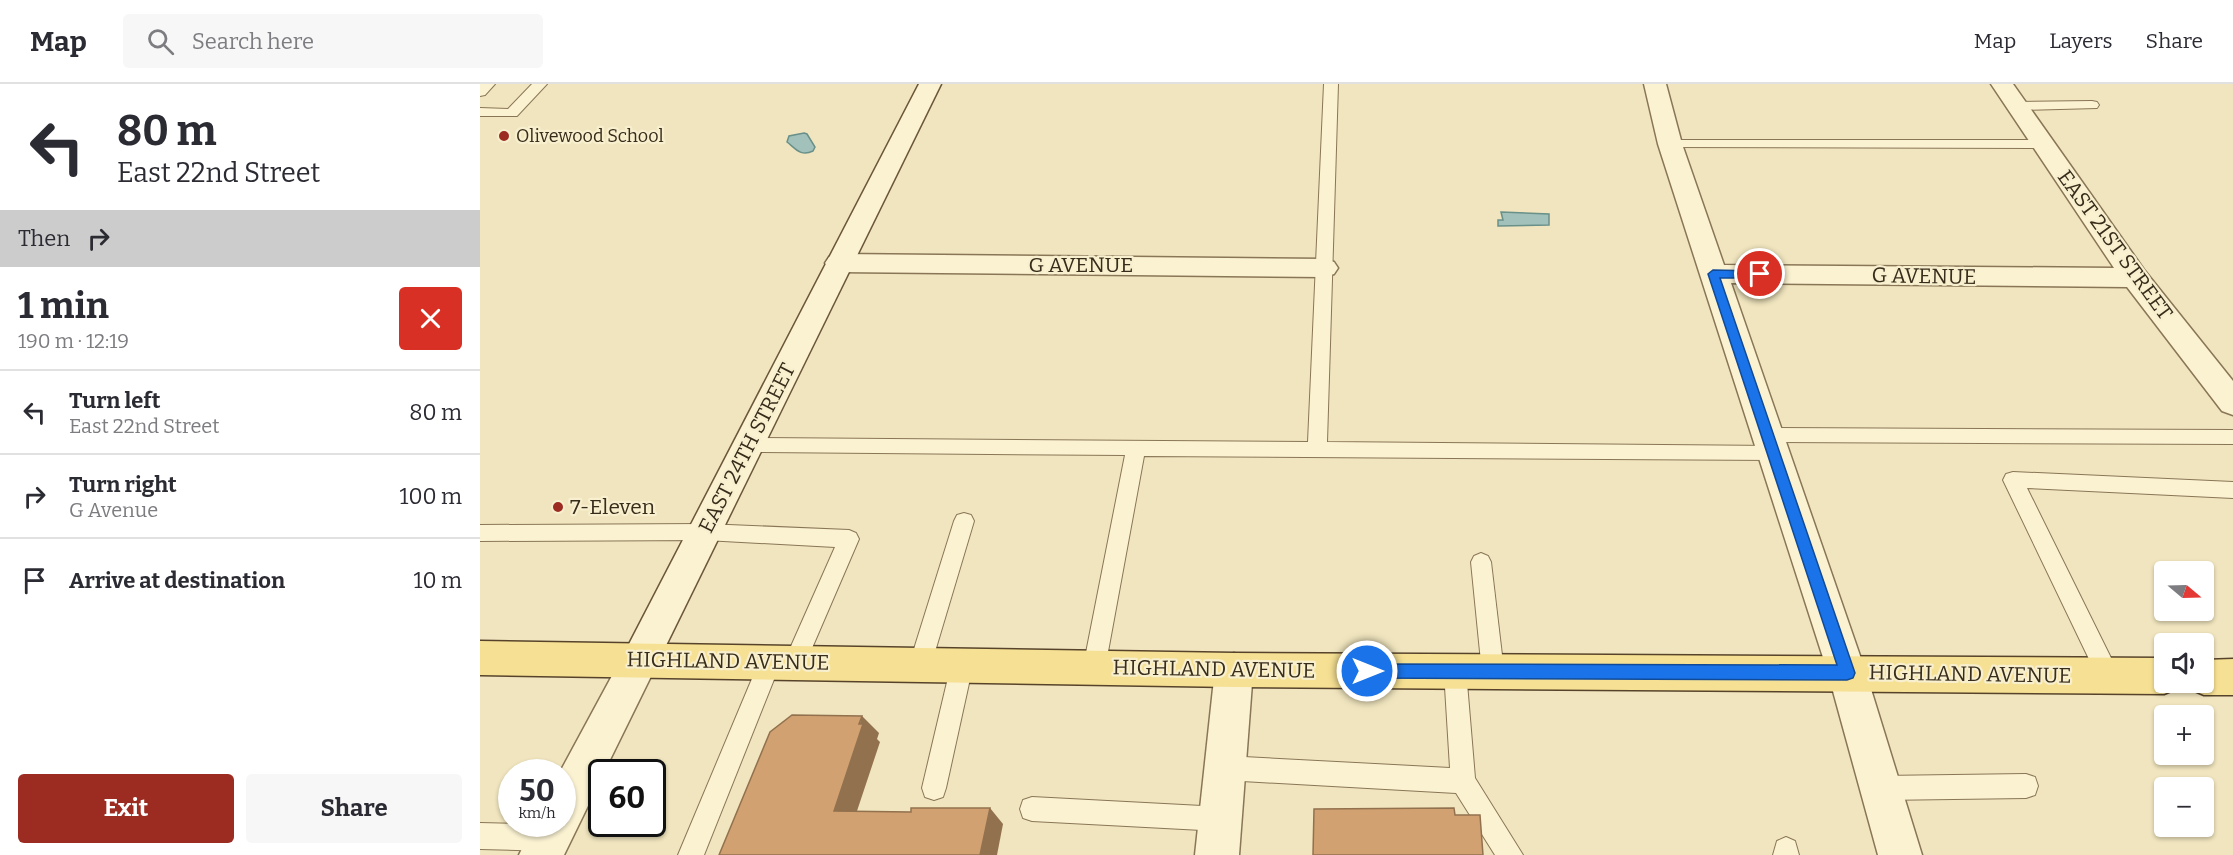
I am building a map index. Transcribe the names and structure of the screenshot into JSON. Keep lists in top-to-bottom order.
{
  "streets": {
    "main road": ["HIGHLAND AVENUE"],
    "street": ["EAST 21ST STREET", "G AVENUE", "EAST 24TH STREET"]
  },
  "crossings": [
    ["EAST 21ST STREET", "G AVENUE"],
    ["G AVENUE", "EAST 24TH STREET"],
    ["EAST 24TH STREET", "HIGHLAND AVENUE"]
  ],
  "places": ["Olivewood School", "7-Eleven"],
  "north": "right",
  "page": {
    "header": "Map",
    "search": "Search here",
    "nav": ["Map", "Layers", "Share"],
    "turn": ["80 m", "East 22nd Street"],
    "then": "Then",
    "heading": ["1 min", "190 m · 12:19"],
    "list": [
      {
        "name": "Turn left",
        "note": "East 22nd Street",
        "value": "80 m"
      },
      {
        "name": "Turn right",
        "note": "G Avenue",
        "value": "100 m"
      },
      {
        "name": "Arrive at destination",
        "value": "10 m"
      }
    ],
    "map_buttons": ["+", "−"],
    "speed": "50 km/h",
    "limit": "60",
    "buttons": ["Exit", "Share"]
  }
}
